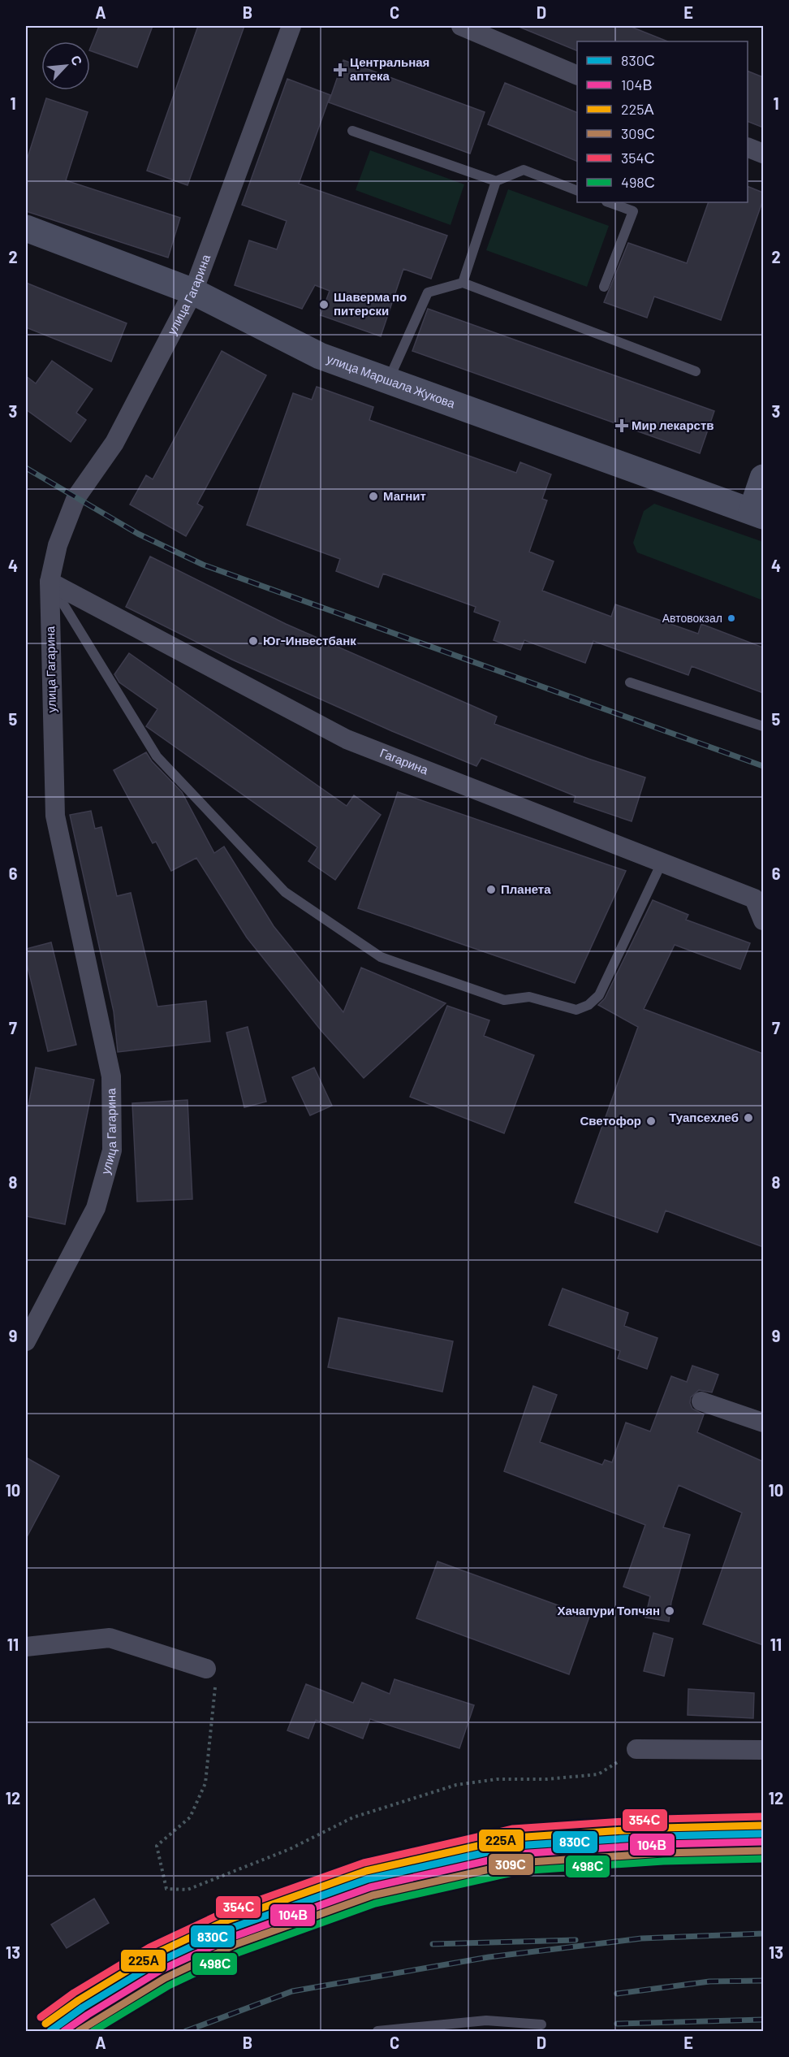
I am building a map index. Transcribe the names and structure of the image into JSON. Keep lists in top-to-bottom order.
{
  "streets": {
    "street": ["улица Гагарина", "улица Маршала Жукова", "Гагарина"]
  },
  "crossings": [
    ["улица Гагарина", "улица Маршала Жукова"],
    ["улица Гагарина", "Гагарина"]
  ],
  "places": {
    "health": ["Центральная аптека", "Мир лекарств"],
    "other": [
      "Шаверма по питерски",
      "Магнит",
      "Автовокзал",
      "Юг-Инвестбанк",
      "Планета",
      "Туапсехлеб",
      "Светофор",
      "Хачапури Топчян"
    ]
  },
  "lines": [
    "transit line 354С",
    "transit line 225А",
    "transit line 830С",
    "transit line 104В",
    "transit line 309С",
    "transit line 498С"
  ],
  "legend": [
    "830С",
    "104В",
    "225А",
    "309С",
    "354С",
    "498С"
  ],
  "north": "top right",
  "grid": {
    "columns": [
      "A",
      "B",
      "C",
      "D",
      "E"
    ],
    "rows": [
      "1",
      "2",
      "3",
      "4",
      "5",
      "6",
      "7",
      "8",
      "9",
      "10",
      "11",
      "12",
      "13"
    ]
  }
}
